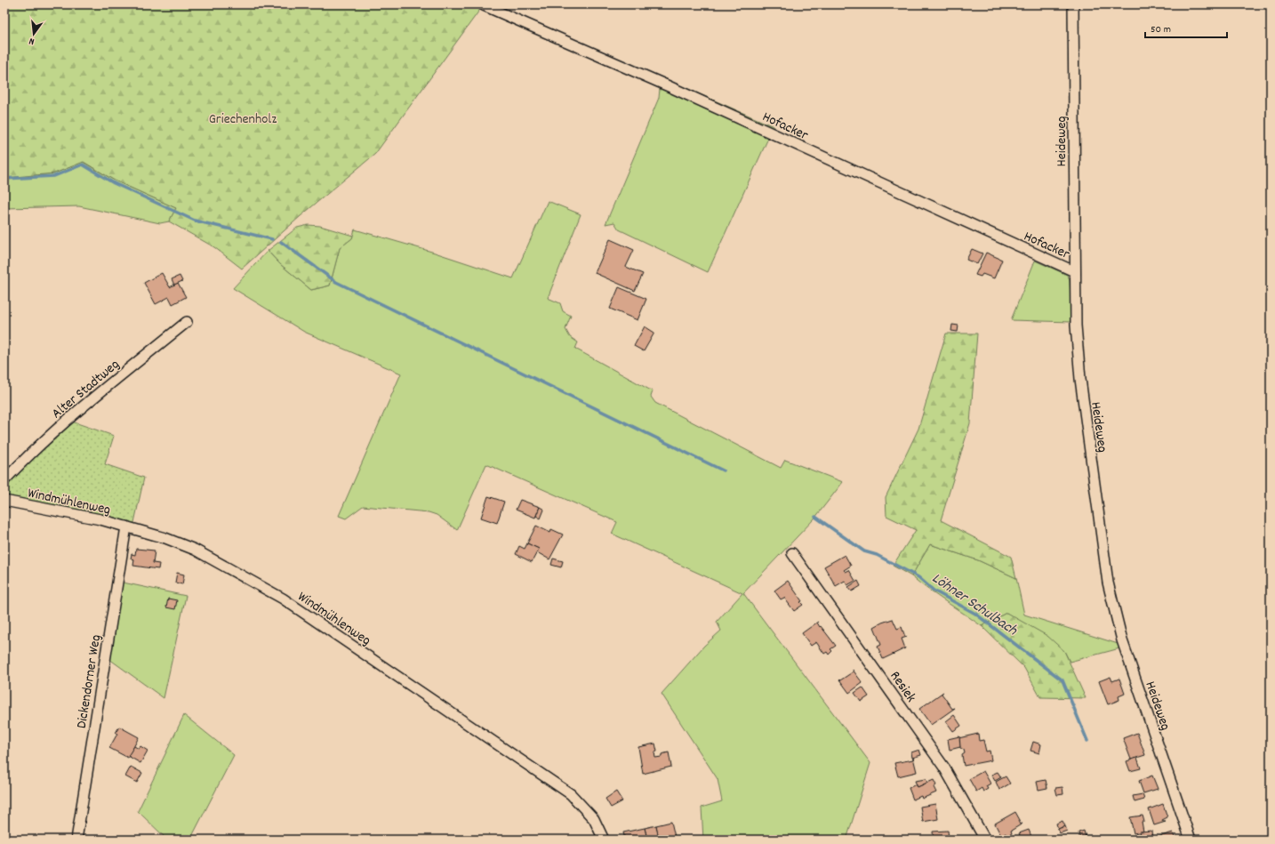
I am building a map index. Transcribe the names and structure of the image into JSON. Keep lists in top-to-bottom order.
{
  "streets": {
    "street": [
      "Hofacker",
      "Heideweg",
      "Alter Stadtweg",
      "Windmühlenweg",
      "Dickendorner Weg",
      "Resiek"
    ]
  },
  "crossings": [
    ["Hofacker", "Heideweg"],
    ["Windmühlenweg", "Dickendorner Weg"]
  ],
  "water": ["Löhner Schulbach"],
  "parks": ["Griechenholz"],
  "scale_bar": "50 m",
  "north": "bottom"
}
